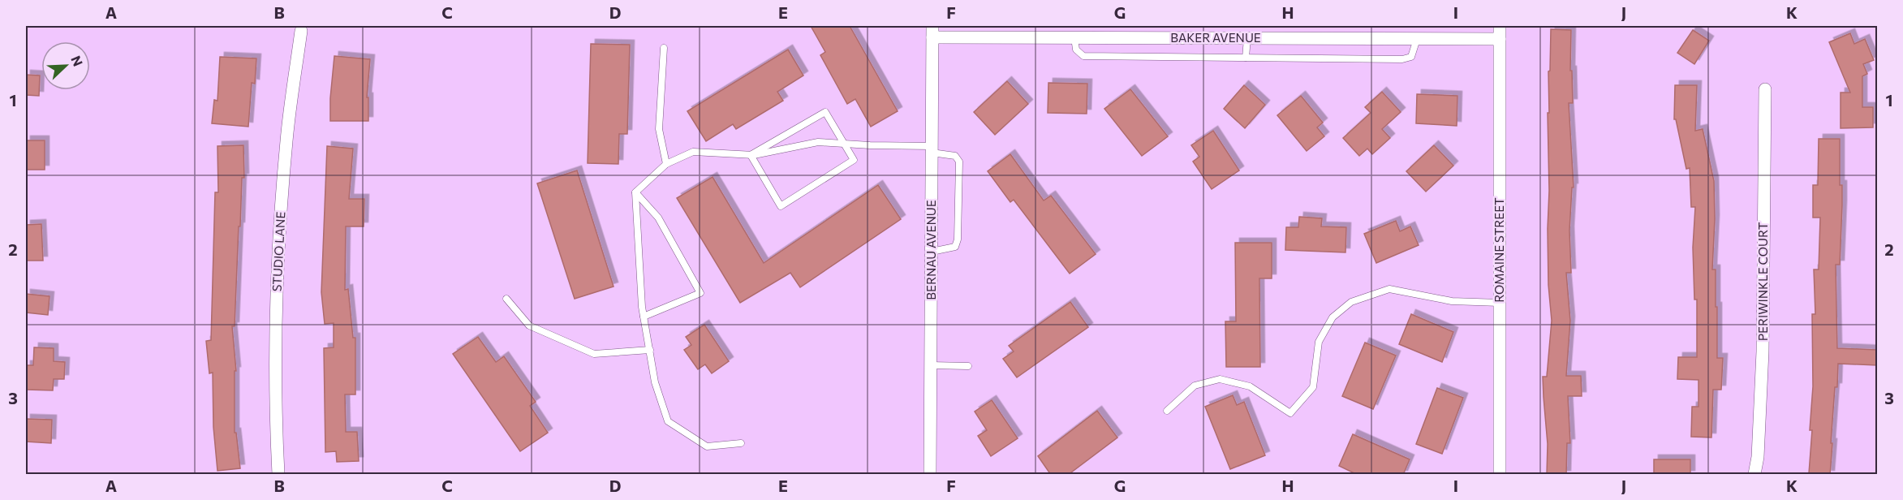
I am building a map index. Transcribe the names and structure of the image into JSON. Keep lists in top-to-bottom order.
{
  "streets": {
    "street": [
      "BAKER AVENUE",
      "BERNAU AVENUE",
      "ROMAINE STREET",
      "STUDIO LANE",
      "PERIWINKLE COURT"
    ]
  },
  "crossings": [
    ["BAKER AVENUE", "BERNAU AVENUE"],
    ["BAKER AVENUE", "ROMAINE STREET"]
  ],
  "north": "top right",
  "grid": {
    "columns": [
      "A",
      "B",
      "C",
      "D",
      "E",
      "F",
      "G",
      "H",
      "I",
      "J",
      "K"
    ],
    "rows": ["1", "2", "3"]
  }
}
